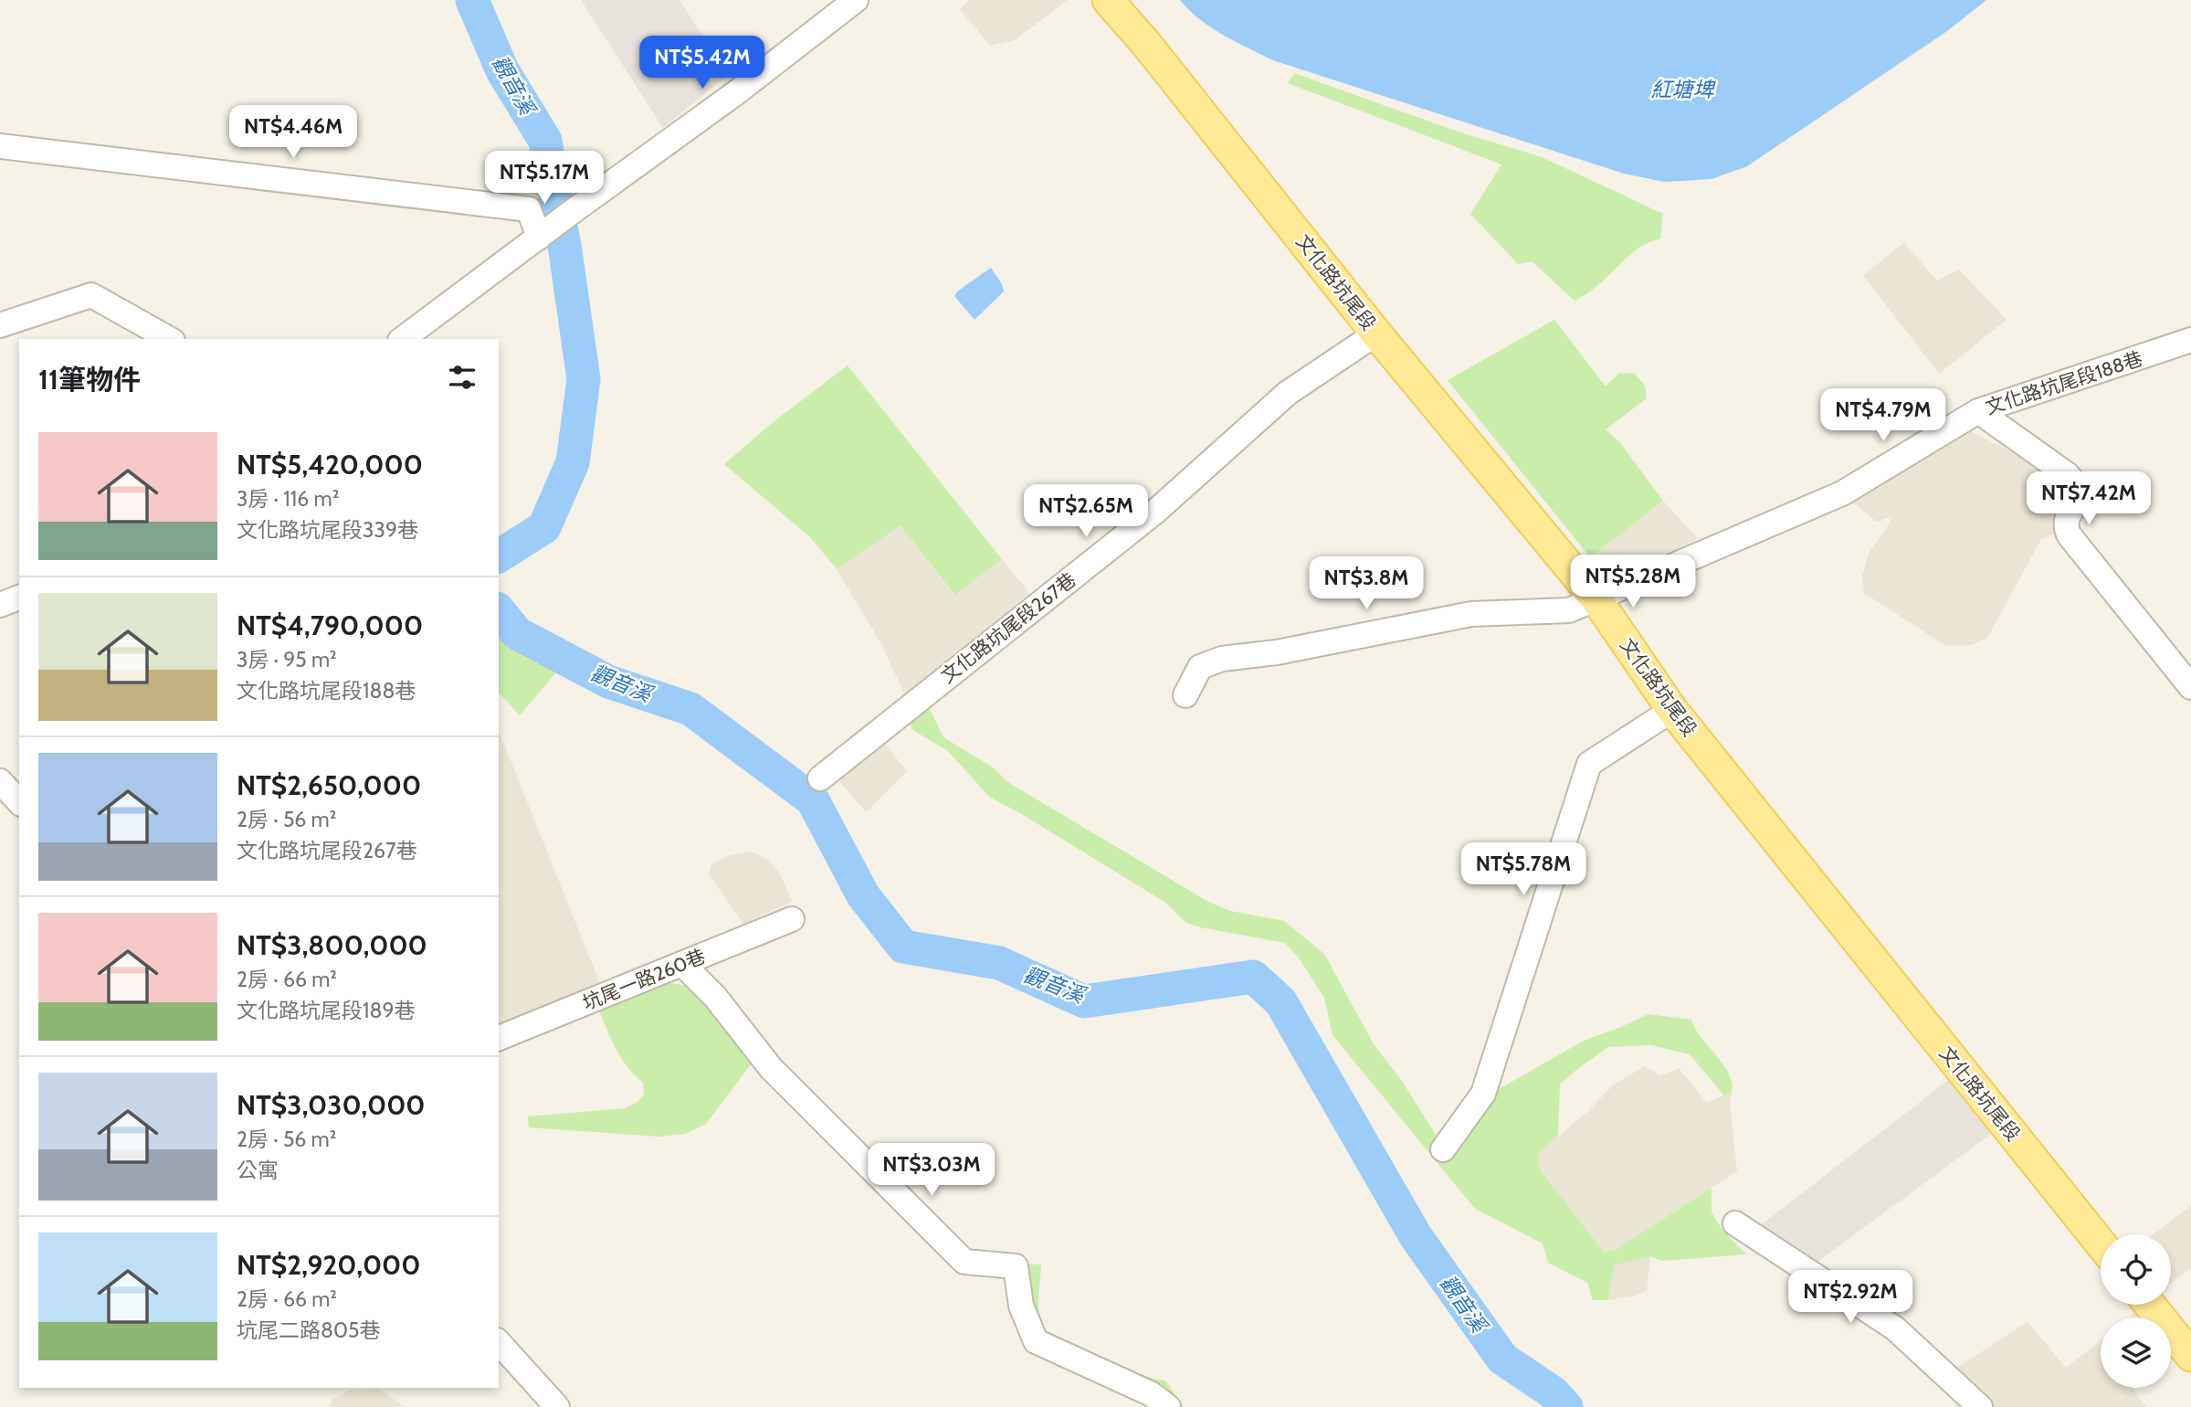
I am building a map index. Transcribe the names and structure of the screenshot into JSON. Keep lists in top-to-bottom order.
{
  "streets": {
    "main road": ["文化路坑尾段"],
    "street": ["文化路坑尾段188巷", "文化路坑尾段267巷", "坑尾一路260巷"]
  },
  "crossings": [
    ["文化路坑尾段", "文化路坑尾段188巷"],
    ["文化路坑尾段", "文化路坑尾段267巷"]
  ],
  "water": ["觀音溪", "紅塘埤"],
  "page": {
    "price": [
      "NT$5.42M",
      "NT$4.46M",
      "NT$5.17M",
      "NT$4.79M",
      "NT$7.42M",
      "NT$2.65M",
      "NT$5.28M",
      "NT$3.8M",
      "NT$5.78M",
      "NT$3.03M",
      "NT$2.92M"
    ],
    "heading": "11筆物件",
    "list": [
      {
        "name": "NT$5,420,000",
        "note": "3房 · 116 m² · 文化路坑尾段339巷"
      },
      {
        "name": "NT$4,790,000",
        "note": "3房 · 95 m² · 文化路坑尾段188巷"
      },
      {
        "name": "NT$2,650,000",
        "note": "2房 · 56 m² · 文化路坑尾段267巷"
      },
      {
        "name": "NT$3,800,000",
        "note": "2房 · 66 m² · 文化路坑尾段189巷"
      },
      {
        "name": "NT$3,030,000",
        "note": "2房 · 56 m² · 公寓"
      },
      {
        "name": "NT$2,920,000",
        "note": "2房 · 66 m² · 坑尾二路805巷"
      }
    ]
  }
}
